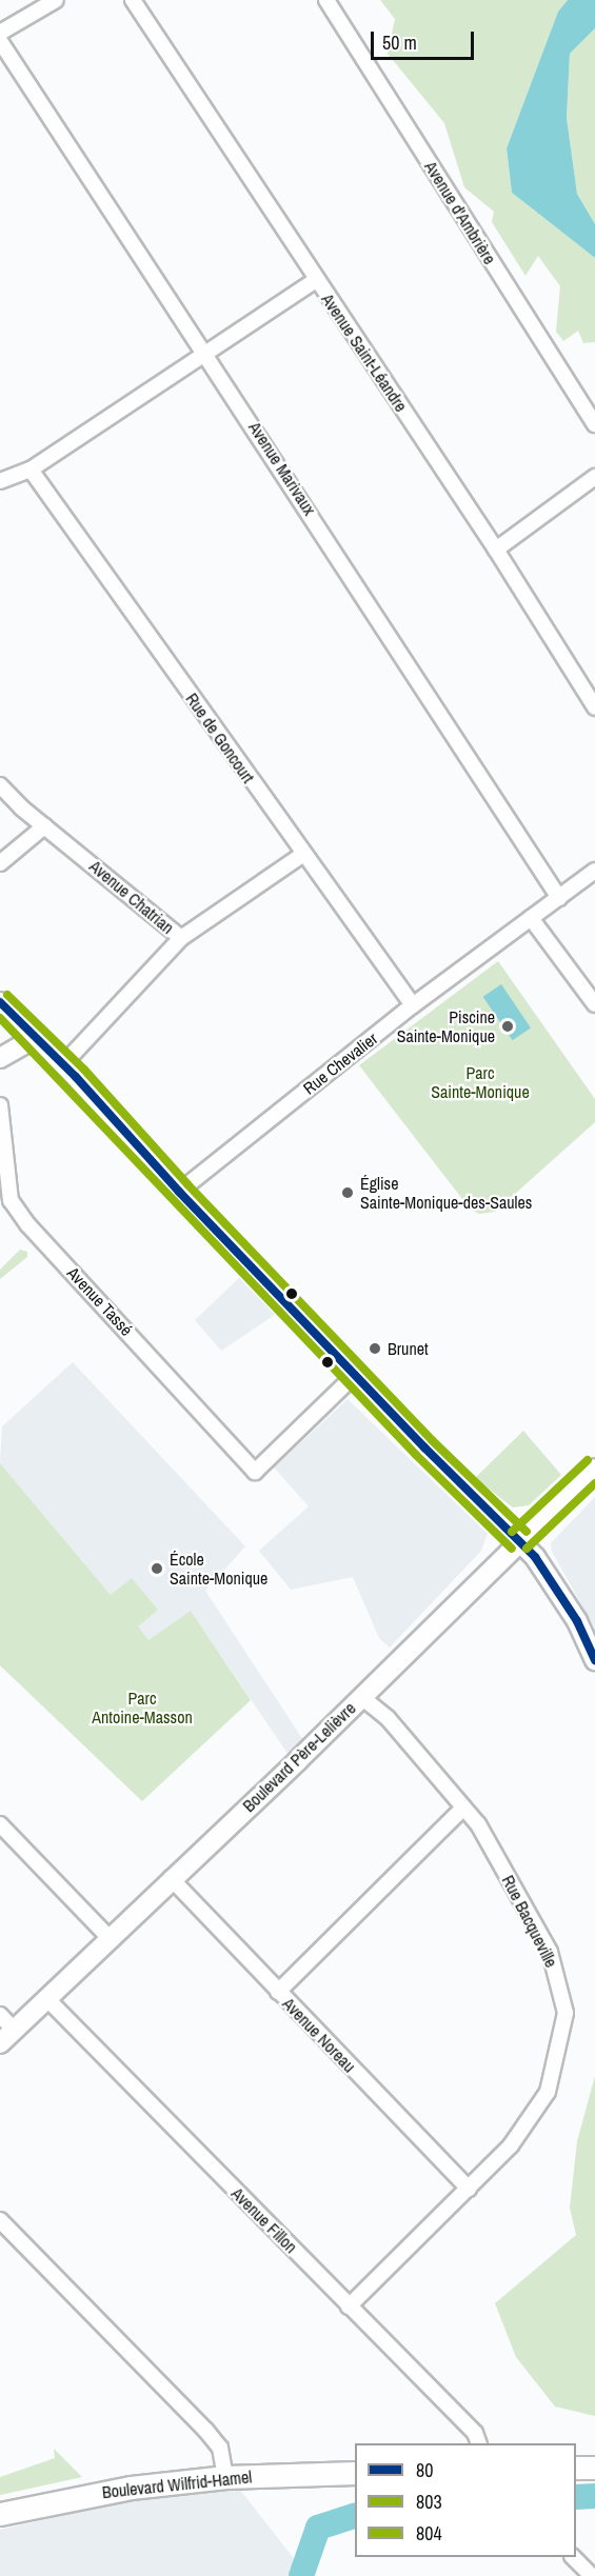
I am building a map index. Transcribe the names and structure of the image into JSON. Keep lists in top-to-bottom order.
{
  "streets": {
    "main road": ["Boulevard Père-Lelièvre", "Boulevard Wilfrid-Hamel"],
    "street": [
      "Avenue d'Ambrière",
      "Avenue Saint-Léandre",
      "Avenue Marivaux",
      "Rue de Goncourt",
      "Avenue Chatrian",
      "Rue Chevalier",
      "Avenue Tassé",
      "Rue Bacqueville",
      "Avenue Noreau",
      "Avenue Fillon"
    ]
  },
  "crossings": [
    ["Avenue Marivaux", "Rue Chevalier"],
    ["Rue de Goncourt", "Avenue Chatrian"],
    ["Rue de Goncourt", "Rue Chevalier"],
    ["Boulevard Père-Lelièvre", "Rue Bacqueville"],
    ["Boulevard Père-Lelièvre", "Avenue Noreau"],
    ["Boulevard Père-Lelièvre", "Avenue Fillon"],
    ["Rue Bacqueville", "Avenue Noreau"],
    ["Rue Bacqueville", "Avenue Fillon"]
  ],
  "parks": ["Parc Sainte-Monique", "Parc Antoine-Masson"],
  "places": [
    "Piscine Sainte-Monique",
    "Église Sainte-Monique-des-Saules",
    "Brunet",
    "École Sainte-Monique"
  ],
  "lines": ["transit line 804", "transit line 80", "transit line 803"],
  "legend": ["80", "803", "804"],
  "scale_bar": "50 m"
}
